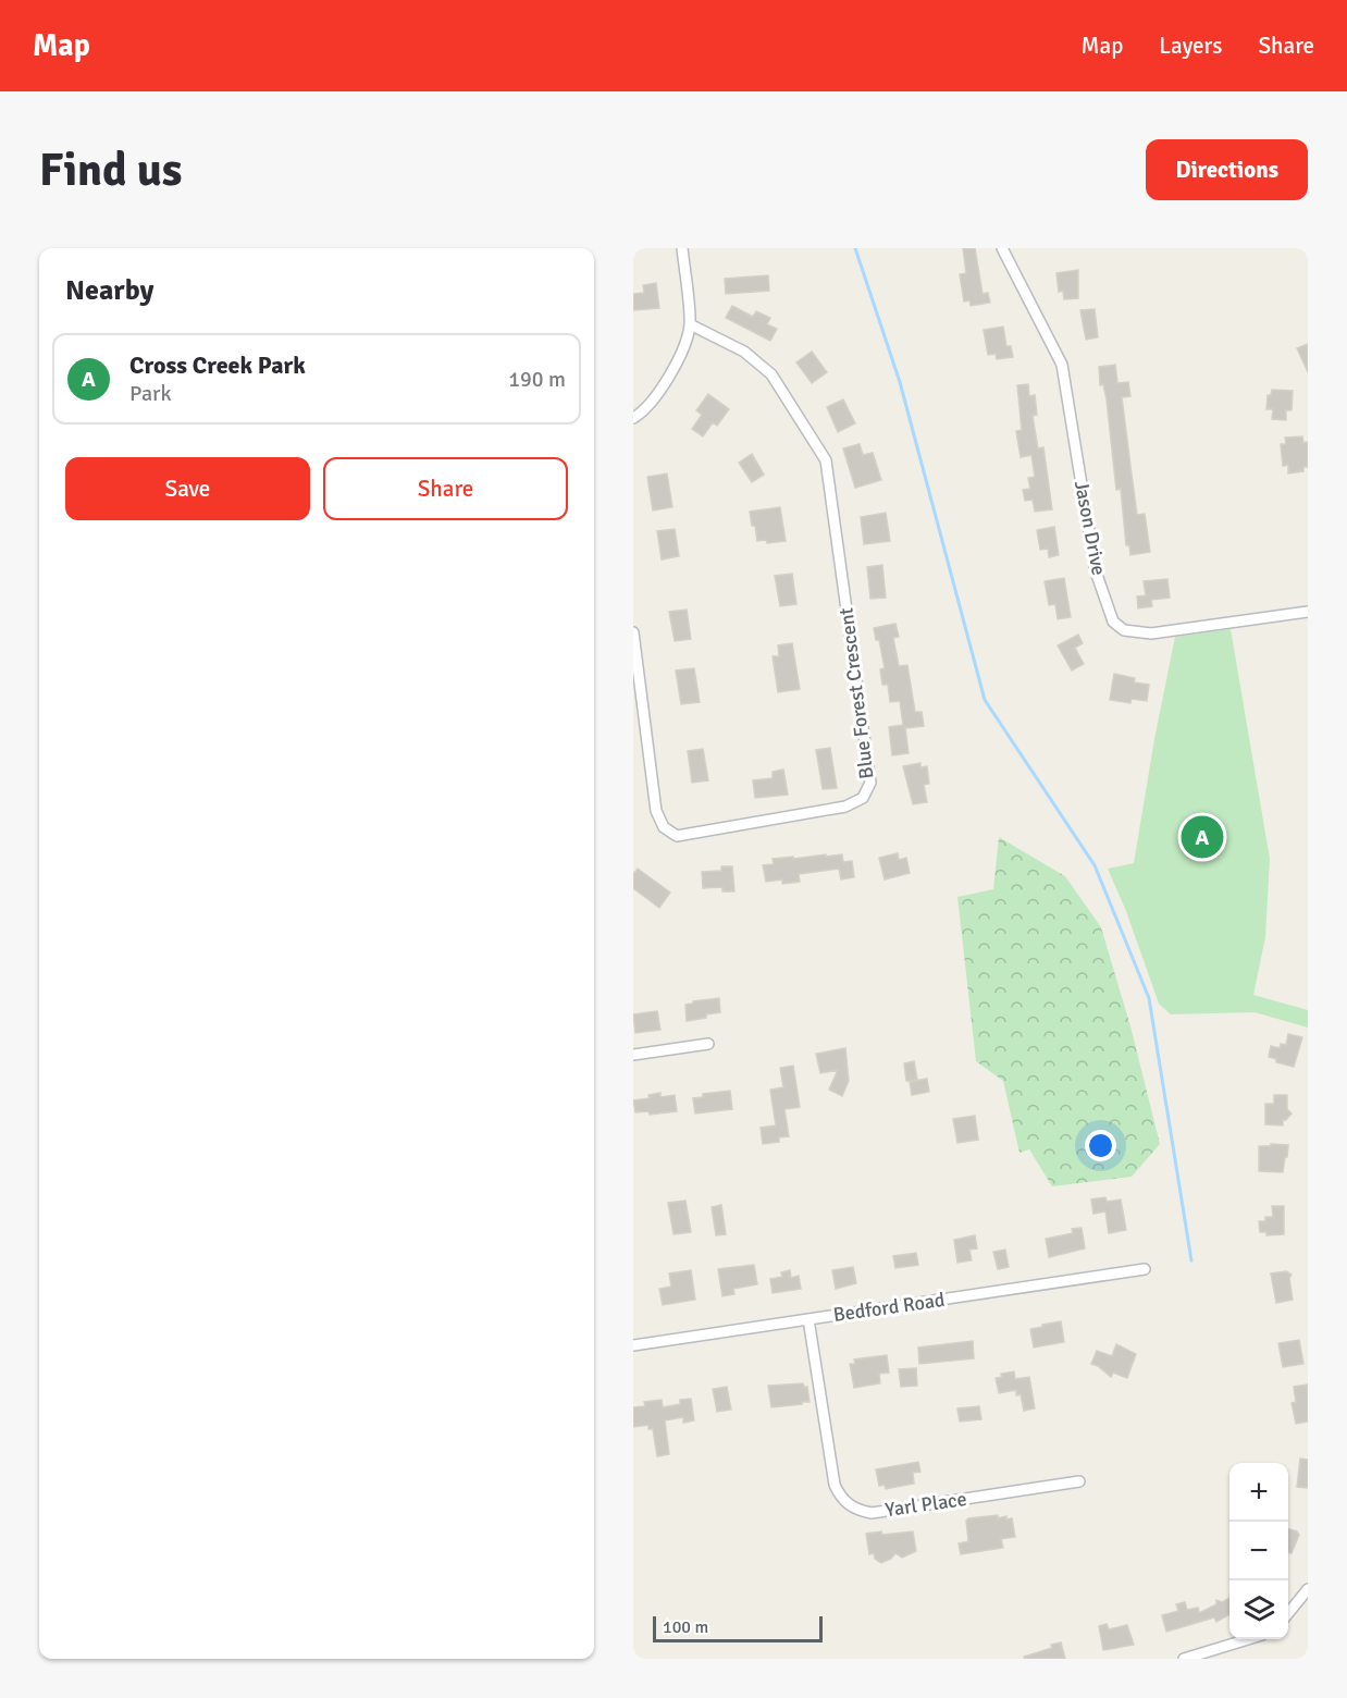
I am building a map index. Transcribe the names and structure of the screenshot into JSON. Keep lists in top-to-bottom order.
{
  "streets": {
    "street": [
      "Jason Drive",
      "Blue Forest Crescent",
      "Bedford Road",
      "Yarl Place"
    ]
  },
  "crossings": [
    ["Bedford Road", "Yarl Place"]
  ],
  "scale_bar": "100 m",
  "page": {
    "header": "Map",
    "nav": ["Map", "Layers", "Share"],
    "buttons": [
      "Directions",
      ["Save", "Share"]
    ],
    "title": "Find us",
    "heading": "Nearby",
    "list": [
      {
        "mark": "A",
        "name": "Cross Creek Park",
        "note": "Park",
        "value": "190 m"
      }
    ],
    "pins": "A",
    "map_buttons": ["+", "−"],
    "scale": "100 m"
  }
}
